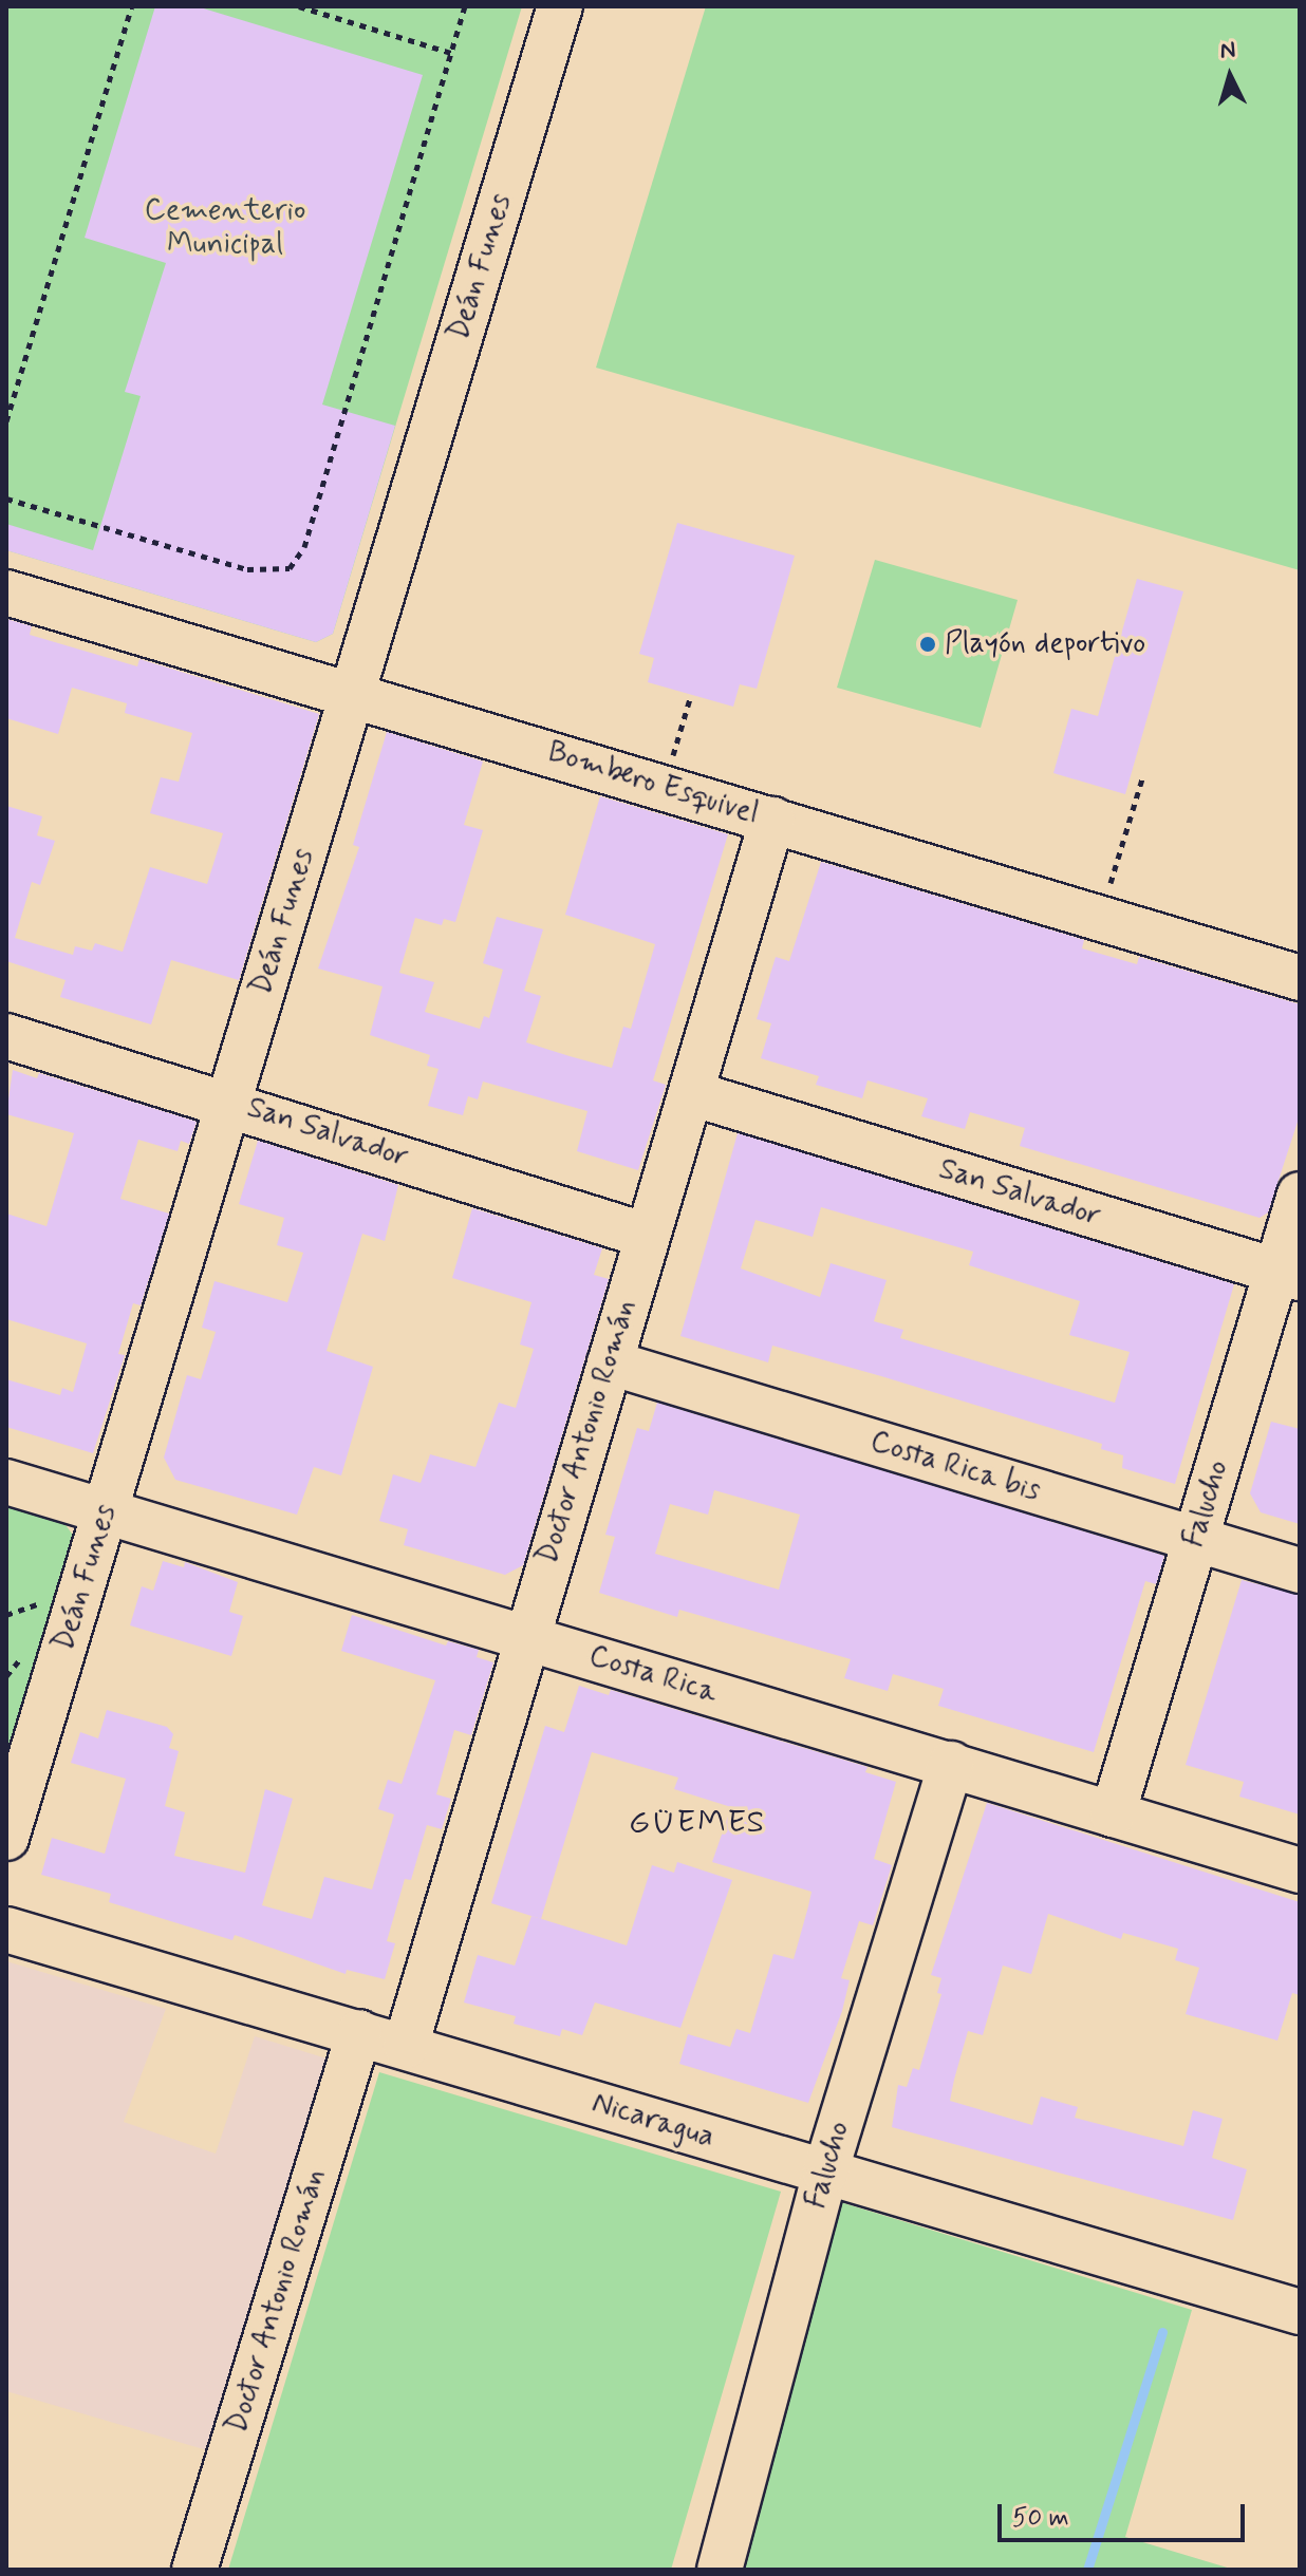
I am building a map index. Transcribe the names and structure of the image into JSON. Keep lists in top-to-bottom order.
{
  "streets": {
    "street": [
      "Deán Funes",
      "Bombero Esquivel",
      "San Salvador",
      "Doctor Antonio Román",
      "Costa Rica bis",
      "Falucho",
      "Costa Rica",
      "Nicaragua"
    ]
  },
  "crossings": [
    ["Deán Funes", "Bombero Esquivel"],
    ["Deán Funes", "San Salvador"],
    ["Deán Funes", "Costa Rica"],
    ["Bombero Esquivel", "Doctor Antonio Román"],
    ["San Salvador", "Doctor Antonio Román"],
    ["San Salvador", "Falucho"],
    ["Doctor Antonio Román", "Costa Rica bis"],
    ["Doctor Antonio Román", "Costa Rica"],
    ["Doctor Antonio Román", "Nicaragua"],
    ["Costa Rica bis", "Falucho"],
    ["Falucho", "Costa Rica"],
    ["Falucho", "Nicaragua"]
  ],
  "districts": ["GÜEMES"],
  "parks": ["Cementerio Municipal"],
  "places": ["Playón deportivo"],
  "scale_bar": "50 m",
  "north": "top"
}
